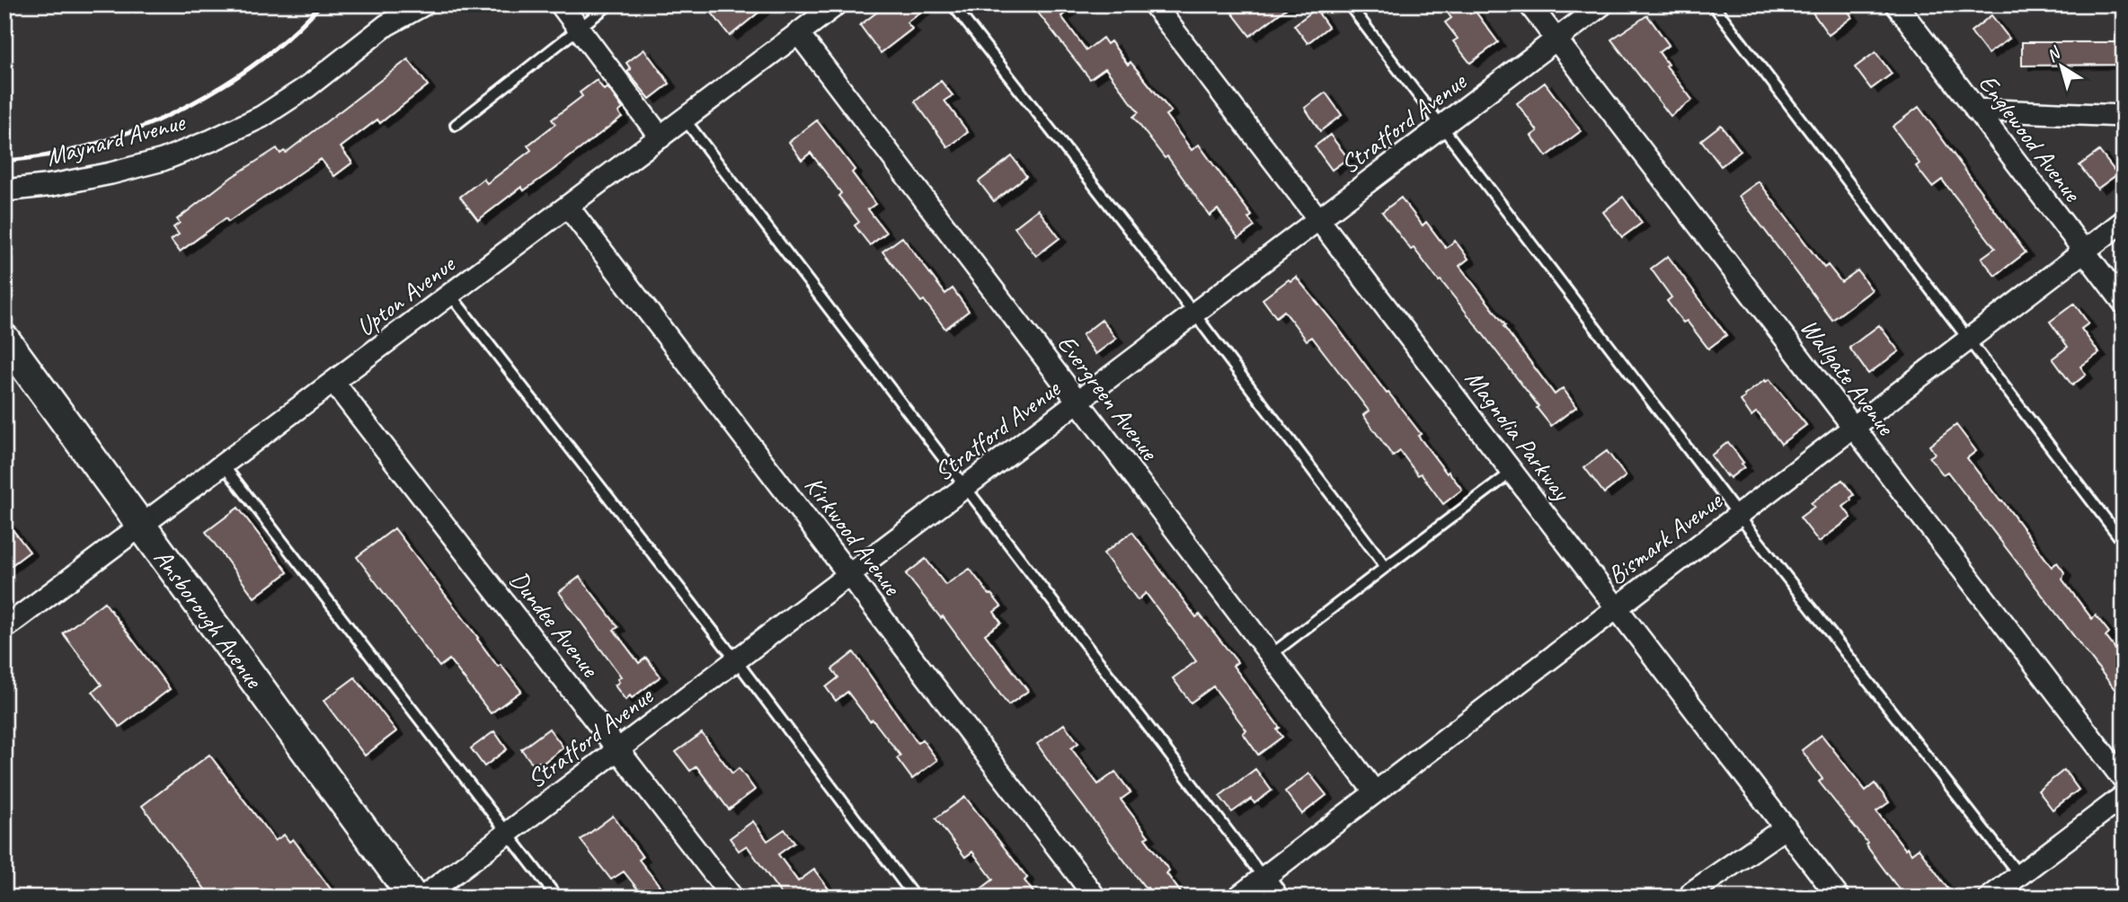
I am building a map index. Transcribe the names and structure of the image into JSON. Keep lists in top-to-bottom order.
{
  "streets": {
    "main road": ["Ansborough Avenue"],
    "street": [
      "Stratford Avenue",
      "Englewood Avenue",
      "Maynard Avenue",
      "Upton Avenue",
      "Wallgate Avenue",
      "Evergreen Avenue",
      "Magnolia Parkway",
      "Kirkwood Avenue",
      "Bismark Avenue",
      "Dundee Avenue"
    ]
  },
  "crossings": [
    ["Stratford Avenue", "Wallgate Avenue"],
    ["Stratford Avenue", "Evergreen Avenue"],
    ["Stratford Avenue", "Magnolia Parkway"],
    ["Stratford Avenue", "Kirkwood Avenue"],
    ["Stratford Avenue", "Dundee Avenue"],
    ["Englewood Avenue", "Bismark Avenue"],
    ["Upton Avenue", "Evergreen Avenue"],
    ["Upton Avenue", "Kirkwood Avenue"],
    ["Upton Avenue", "Ansborough Avenue"],
    ["Upton Avenue", "Dundee Avenue"],
    ["Wallgate Avenue", "Bismark Avenue"],
    ["Evergreen Avenue", "Bismark Avenue"],
    ["Magnolia Parkway", "Bismark Avenue"]
  ],
  "north": "top left"
}
